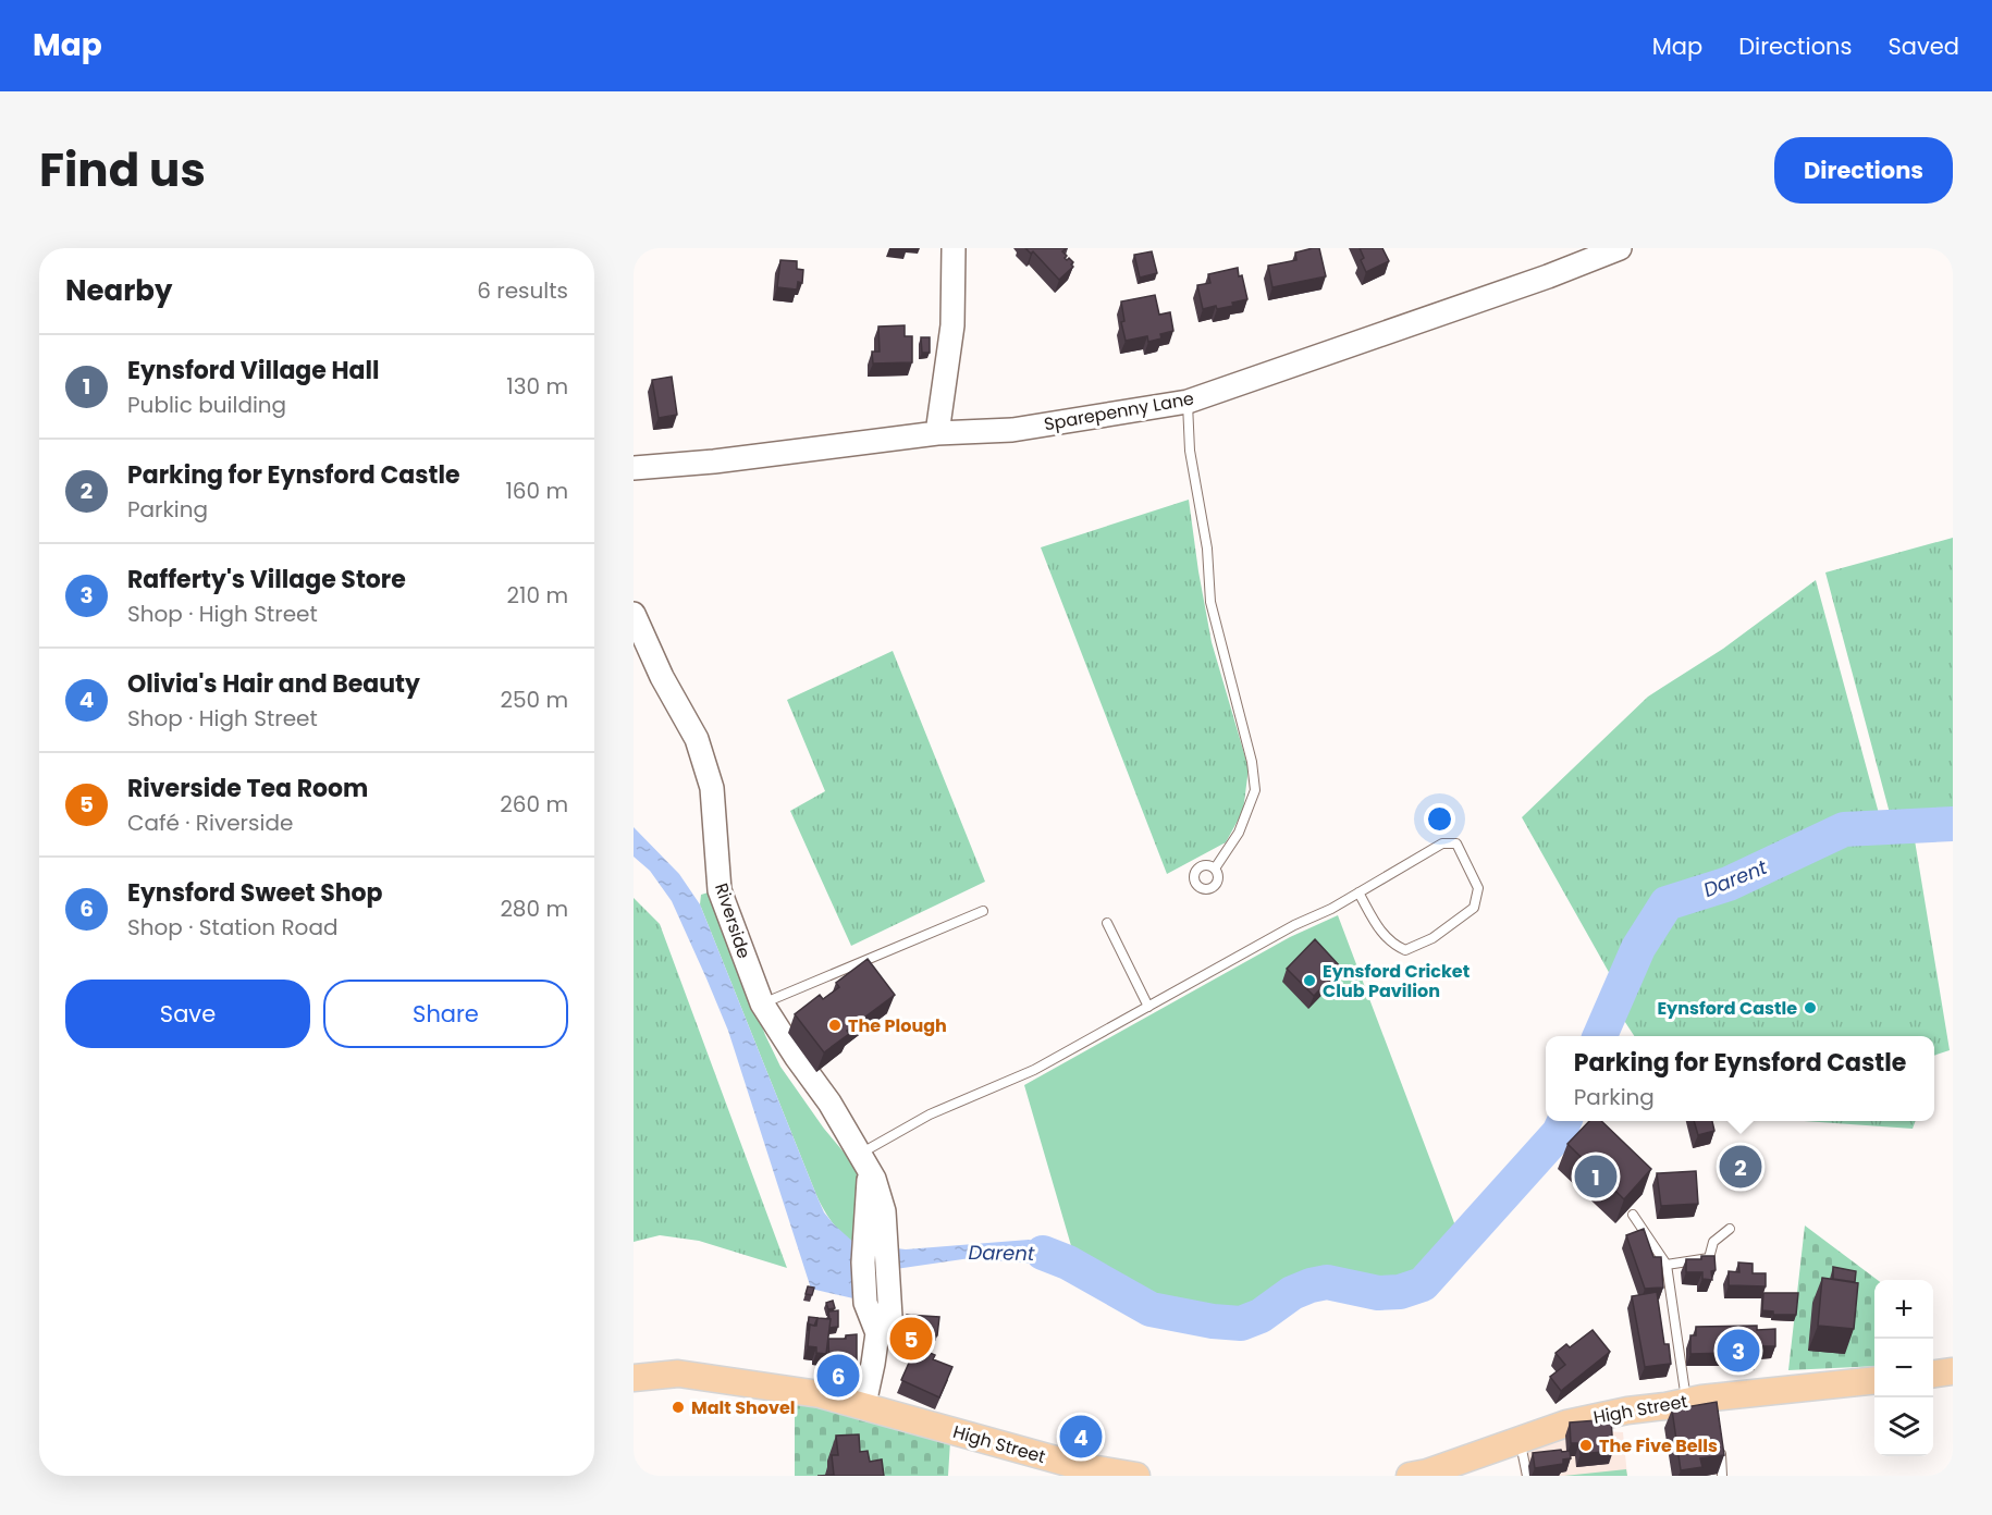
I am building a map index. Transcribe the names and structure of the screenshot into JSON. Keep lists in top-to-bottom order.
{
  "streets": {
    "main road": ["High Street"],
    "street": ["Sparepenny Lane", "Riverside"]
  },
  "crossings": [
    ["Riverside", "High Street"]
  ],
  "water": ["Darent"],
  "places": [
    "Eynsford Cricket Club Pavilion",
    "Eynsford Castle",
    "The Plough",
    "Malt Shovel",
    "The Five Bells"
  ],
  "page": {
    "header": "Map",
    "nav": ["Map", "Directions", "Saved"],
    "title": "Find us",
    "buttons": [
      "Directions",
      ["Save", "Share"]
    ],
    "heading": ["Nearby", "6 results"],
    "list": [
      {
        "mark": "1",
        "name": "Eynsford Village Hall",
        "note": "Public building",
        "value": "130 m"
      },
      {
        "mark": "2",
        "name": "Parking for Eynsford Castle",
        "note": "Parking",
        "value": "160 m"
      },
      {
        "mark": "3",
        "name": "Rafferty's Village Store",
        "note": "Shop · High Street",
        "value": "210 m"
      },
      {
        "mark": "4",
        "name": "Olivia's Hair and Beauty",
        "note": "Shop · High Street",
        "value": "250 m"
      },
      {
        "mark": "5",
        "name": "Riverside Tea Room",
        "note": "Café · Riverside",
        "value": "260 m"
      },
      {
        "mark": "6",
        "name": "Eynsford Sweet Shop",
        "note": "Shop · Station Road",
        "value": "280 m"
      }
    ],
    "popup": ["Parking for Eynsford Castle", "Parking"],
    "pins": [
      "2",
      "1",
      "5",
      "3",
      "6",
      "4"
    ],
    "map_buttons": ["+", "−"]
  }
}
